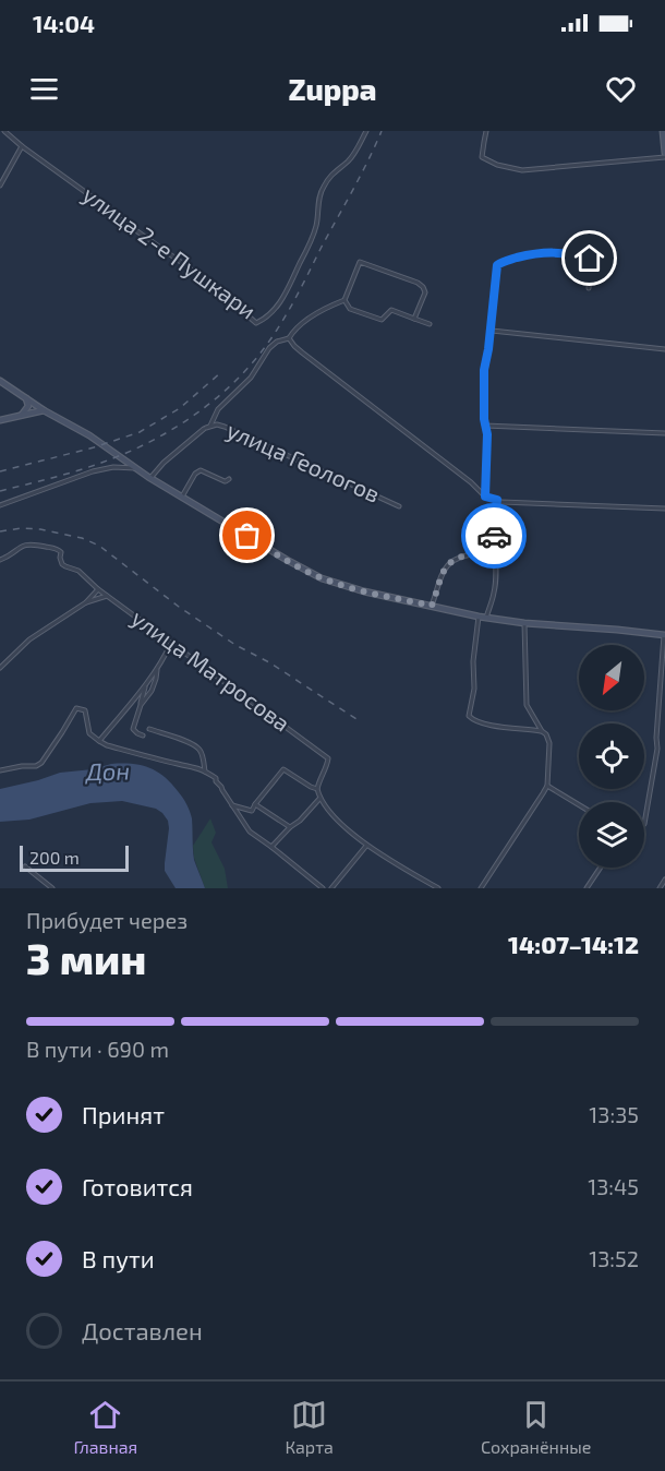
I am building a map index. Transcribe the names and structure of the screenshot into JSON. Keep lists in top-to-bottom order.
{
  "streets": {
    "street": ["улица 2-е Пушкари", "улица Геологов", "улица Матросова"]
  },
  "water": ["Дон"],
  "scale_bar": "200 m",
  "north": "bottom left",
  "page": {
    "status": "14:04",
    "header": "Zuppa",
    "scale": "200 m",
    "heading": ["3 мин", "Прибудет через", "14:07–14:12"],
    "bar": "В пути · 690 m",
    "list": [
      ["Принят", "13:35"],
      ["Готовится", "13:45"],
      ["В пути", "13:52"],
      "Доставлен"
    ],
    "tabs": ["Главная", "Карта", "Сохранённые"]
  }
}
